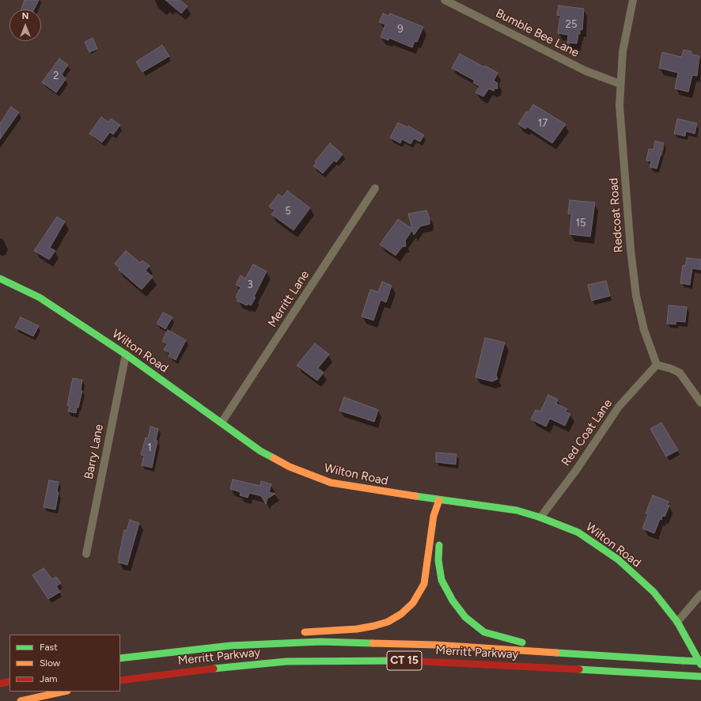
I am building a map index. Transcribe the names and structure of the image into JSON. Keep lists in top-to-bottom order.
{
  "streets": {
    "main road": ["Wilton Road", "Merritt Parkway", "CT 15"],
    "street": [
      "Bumble Bee Lane",
      "Redcoat Road",
      "Merritt Lane",
      "Red Coat Lane",
      "Barry Lane"
    ]
  },
  "crossings": [
    ["Bumble Bee Lane", "Redcoat Road"],
    ["Redcoat Road", "Red Coat Lane"],
    ["Merritt Lane", "Wilton Road"],
    ["Wilton Road", "Red Coat Lane"],
    ["Wilton Road", "Barry Lane"]
  ],
  "house_numbers": [
    "25",
    "9",
    "2",
    "17",
    "5",
    "15",
    "3",
    "1"
  ],
  "legend": ["Fast", "Slow", "Jam"],
  "north": "top"
}
